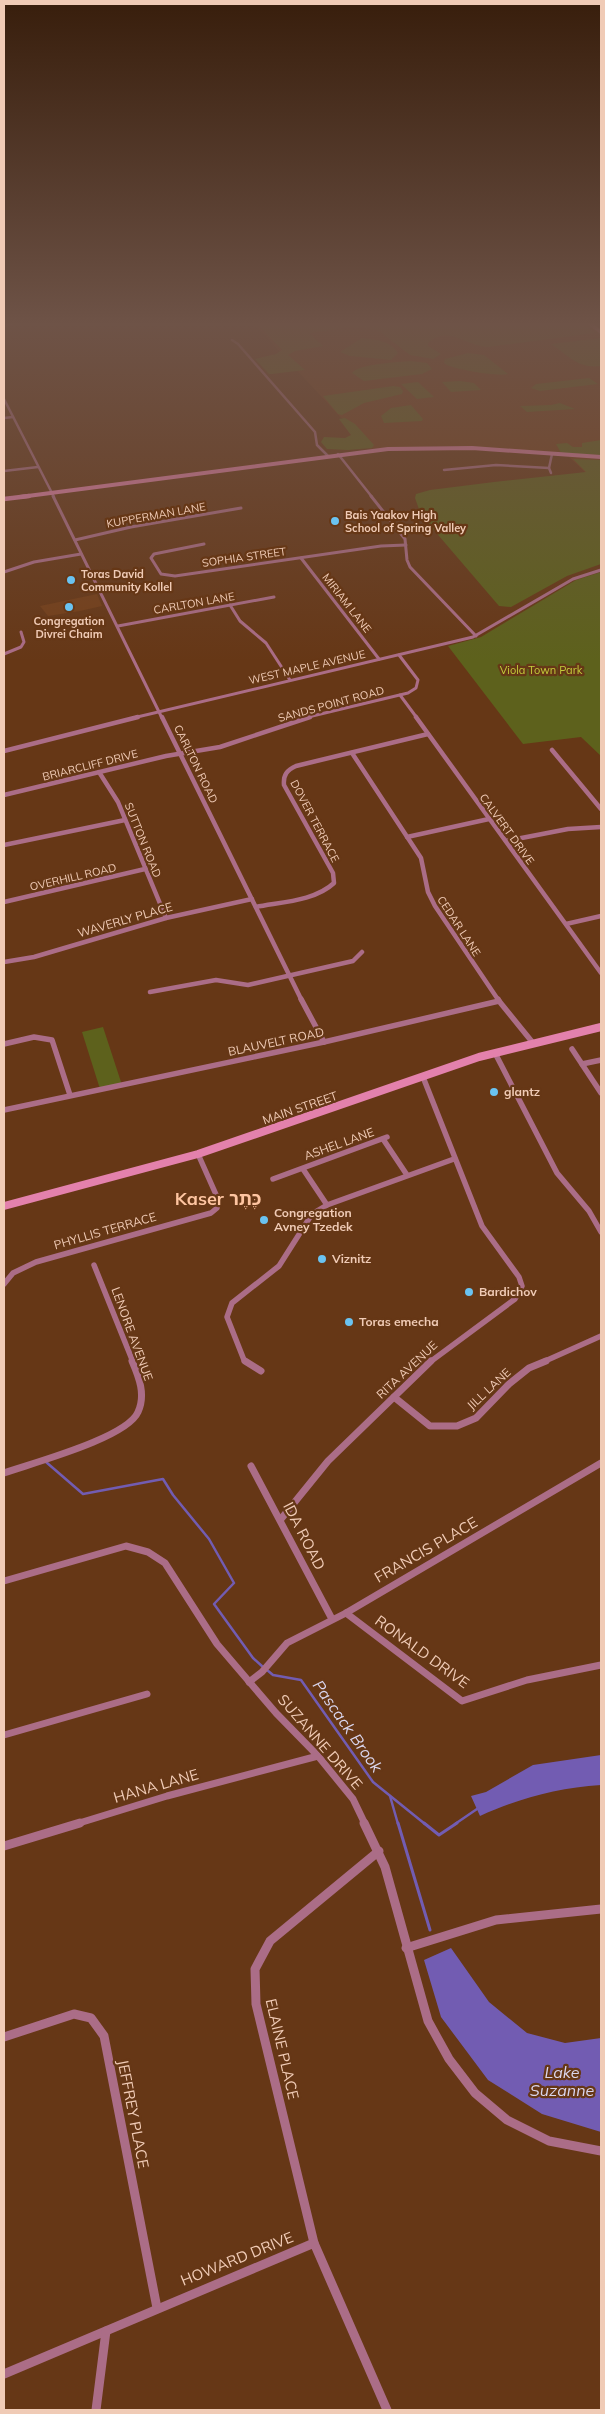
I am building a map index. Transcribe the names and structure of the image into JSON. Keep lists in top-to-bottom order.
{
  "streets": {
    "street": [
      "KUPPERMAN LANE",
      "SOPHIA STREET",
      "CARLTON LANE",
      "MIRIAM LANE",
      "WEST MAPLE AVENUE",
      "SANDS POINT ROAD",
      "CARLTON ROAD",
      "BRIARCLIFF DRIVE",
      "DOVER TERRACE",
      "CALVERT DRIVE",
      "SUTTON ROAD",
      "OVERHILL ROAD",
      "WAVERLY PLACE",
      "CEDAR LANE",
      "BLAUVELT ROAD",
      "MAIN STREET",
      "ASHEL LANE",
      "PHYLLIS TERRACE",
      "LENORE AVENUE",
      "RITA AVENUE",
      "JILL LANE",
      "IDA ROAD",
      "FRANCIS PLACE",
      "RONALD DRIVE",
      "SUZANNE DRIVE",
      "HANA LANE",
      "ELAINE PLACE",
      "JEFFREY PLACE",
      "HOWARD DRIVE"
    ]
  },
  "crossings": [
    ["KUPPERMAN LANE", "CARLTON ROAD"],
    ["SOPHIA STREET", "MIRIAM LANE"],
    ["CARLTON LANE", "CARLTON ROAD"],
    ["MIRIAM LANE", "WEST MAPLE AVENUE"],
    ["WEST MAPLE AVENUE", "SANDS POINT ROAD"],
    ["WEST MAPLE AVENUE", "CARLTON ROAD"],
    ["SANDS POINT ROAD", "CARLTON ROAD"],
    ["SANDS POINT ROAD", "BRIARCLIFF DRIVE"],
    ["SANDS POINT ROAD", "CALVERT DRIVE"],
    ["CARLTON ROAD", "BRIARCLIFF DRIVE"],
    ["CARLTON ROAD", "DOVER TERRACE"],
    ["CARLTON ROAD", "WAVERLY PLACE"],
    ["CARLTON ROAD", "BLAUVELT ROAD"],
    ["BRIARCLIFF DRIVE", "SUTTON ROAD"],
    ["DOVER TERRACE", "CALVERT DRIVE"],
    ["DOVER TERRACE", "CEDAR LANE"],
    ["SUTTON ROAD", "OVERHILL ROAD"],
    ["SUTTON ROAD", "WAVERLY PLACE"],
    ["CEDAR LANE", "BLAUVELT ROAD"],
    ["MAIN STREET", "PHYLLIS TERRACE"],
    ["MAIN STREET", "RITA AVENUE"],
    ["RITA AVENUE", "JILL LANE"],
    ["RITA AVENUE", "IDA ROAD"],
    ["IDA ROAD", "FRANCIS PLACE"],
    ["FRANCIS PLACE", "RONALD DRIVE"],
    ["FRANCIS PLACE", "SUZANNE DRIVE"],
    ["SUZANNE DRIVE", "HANA LANE"],
    ["SUZANNE DRIVE", "ELAINE PLACE"],
    ["ELAINE PLACE", "HOWARD DRIVE"],
    ["JEFFREY PLACE", "HOWARD DRIVE"]
  ],
  "districts": ["Kaser כֶּתֶר"],
  "water": ["Pascack Brook", "Lake Suzanne"],
  "parks": ["Viola Town Park"],
  "places": [
    "Bais Yaakov High School of Spring Valley",
    "Toras David Community Kollel",
    "Congregation Divrei Chaim",
    "glantz",
    "Congregation Avney Tzedek",
    "Viznitz",
    "Bardichov",
    "Toras emecha"
  ]
}
